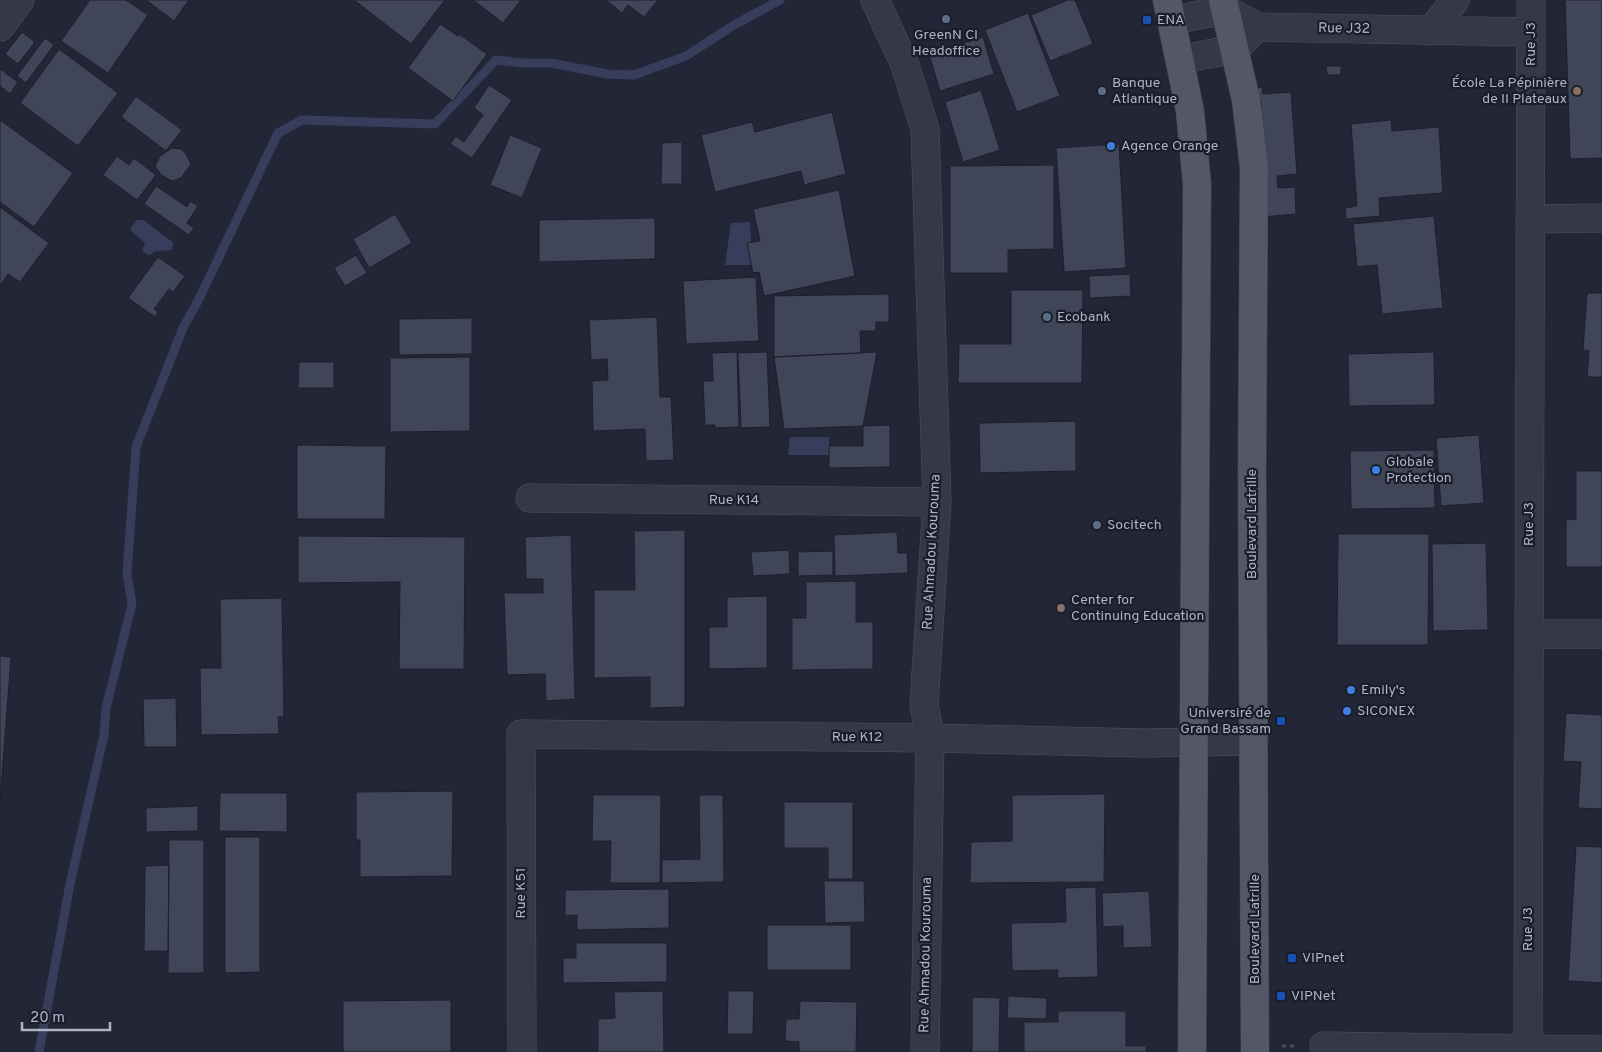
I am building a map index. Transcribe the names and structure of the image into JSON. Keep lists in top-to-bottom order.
{
  "streets": {
    "main road": ["Boulevard Latrille"],
    "street": [
      "Rue J32",
      "Rue J3",
      "Rue K14",
      "Rue Ahmadou Kourouma",
      "Rue K12",
      "Rue K51"
    ]
  },
  "crossings": [
    ["Rue J32", "Rue J3"],
    ["Rue K14", "Rue Ahmadou Kourouma"],
    ["Boulevard Latrille", "Rue K12"],
    ["Rue Ahmadou Kourouma", "Rue K12"],
    ["Rue K12", "Rue K51"]
  ],
  "places": {
    "other": [
      "GreenN CI Headoffice",
      "Banque Atlantique",
      "École La Pépinière de II Plateaux",
      "Agence Orange",
      "Ecobank",
      "Globale Protection",
      "Socitech",
      "Center for Continuing Education",
      "Emily's",
      "SICONEX"
    ],
    "transit": [
      "ENA",
      "Universiré de Grand Bassam",
      "VIPnet",
      "VIPNet"
    ]
  },
  "scale_bar": "20 m"
}
